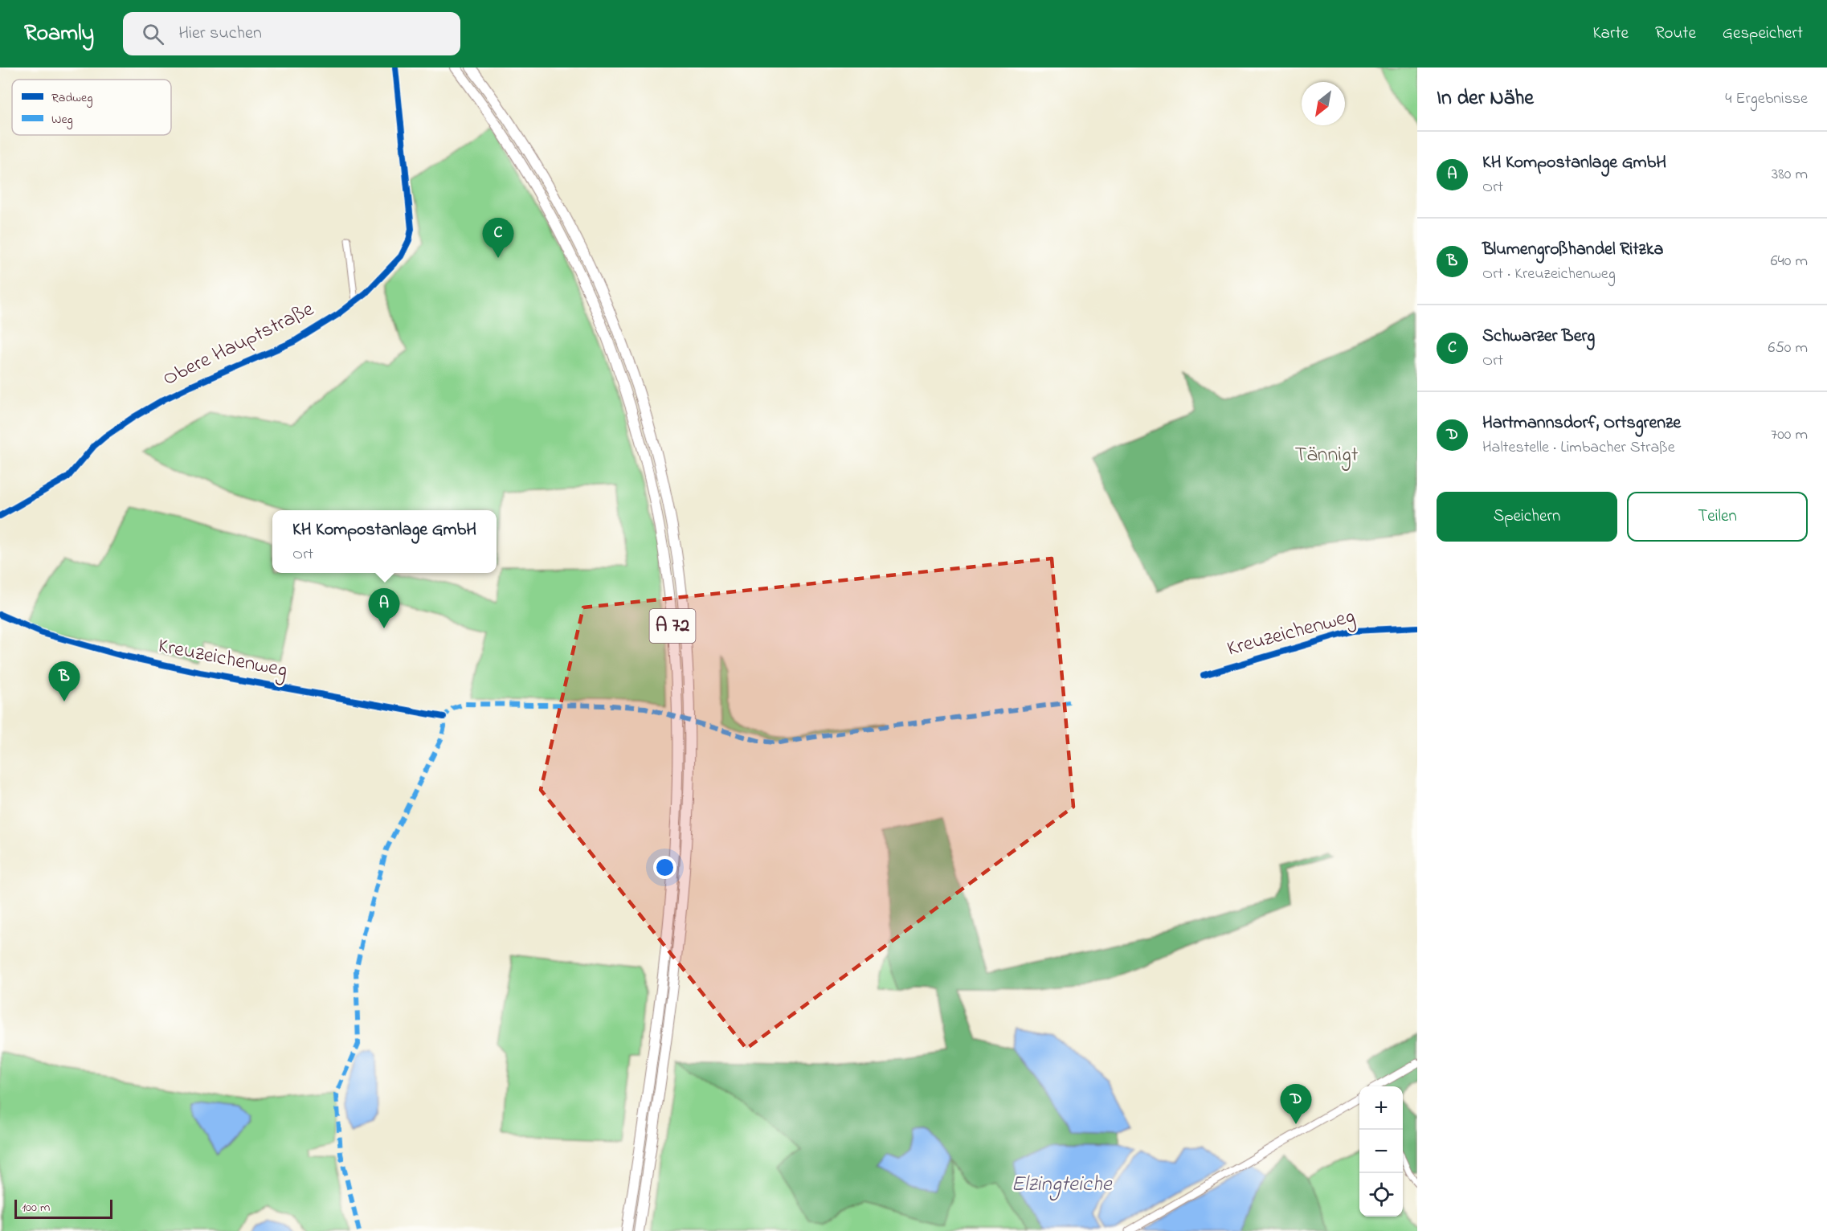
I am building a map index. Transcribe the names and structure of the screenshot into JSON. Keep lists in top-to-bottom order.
{
  "streets": {
    "highway": ["A 72"],
    "street": ["Obere Hauptstraße", "Kreuzeichenweg"]
  },
  "water": ["Elzingteiche"],
  "parks": ["Tännigt"],
  "legend": ["Radweg", "Weg"],
  "scale_bar": "100 m",
  "north": "bottom left",
  "page": {
    "header": "Roamly",
    "search": "Hier suchen",
    "nav": ["Karte", "Route", "Gespeichert"],
    "heading": ["In der Nähe", "4 Ergebnisse"],
    "list": [
      {
        "mark": "A",
        "name": "KH Kompostanlage GmbH",
        "note": "Ort",
        "value": "380 m"
      },
      {
        "mark": "B",
        "name": "Blumengroßhandel Ritzka",
        "note": "Ort · Kreuzeichenweg",
        "value": "640 m"
      },
      {
        "mark": "C",
        "name": "Schwarzer Berg",
        "note": "Ort",
        "value": "650 m"
      },
      {
        "mark": "D",
        "name": "Hartmannsdorf, Ortsgrenze",
        "note": "Haltestelle · Limbacher Straße",
        "value": "700 m"
      }
    ],
    "pins": [
      "C",
      "A",
      "B",
      "D"
    ],
    "buttons": ["Speichern", "Teilen"],
    "popup": ["KH Kompostanlage GmbH", "Ort"],
    "map_buttons": ["+", "−"],
    "scale": "100 m"
  }
}
